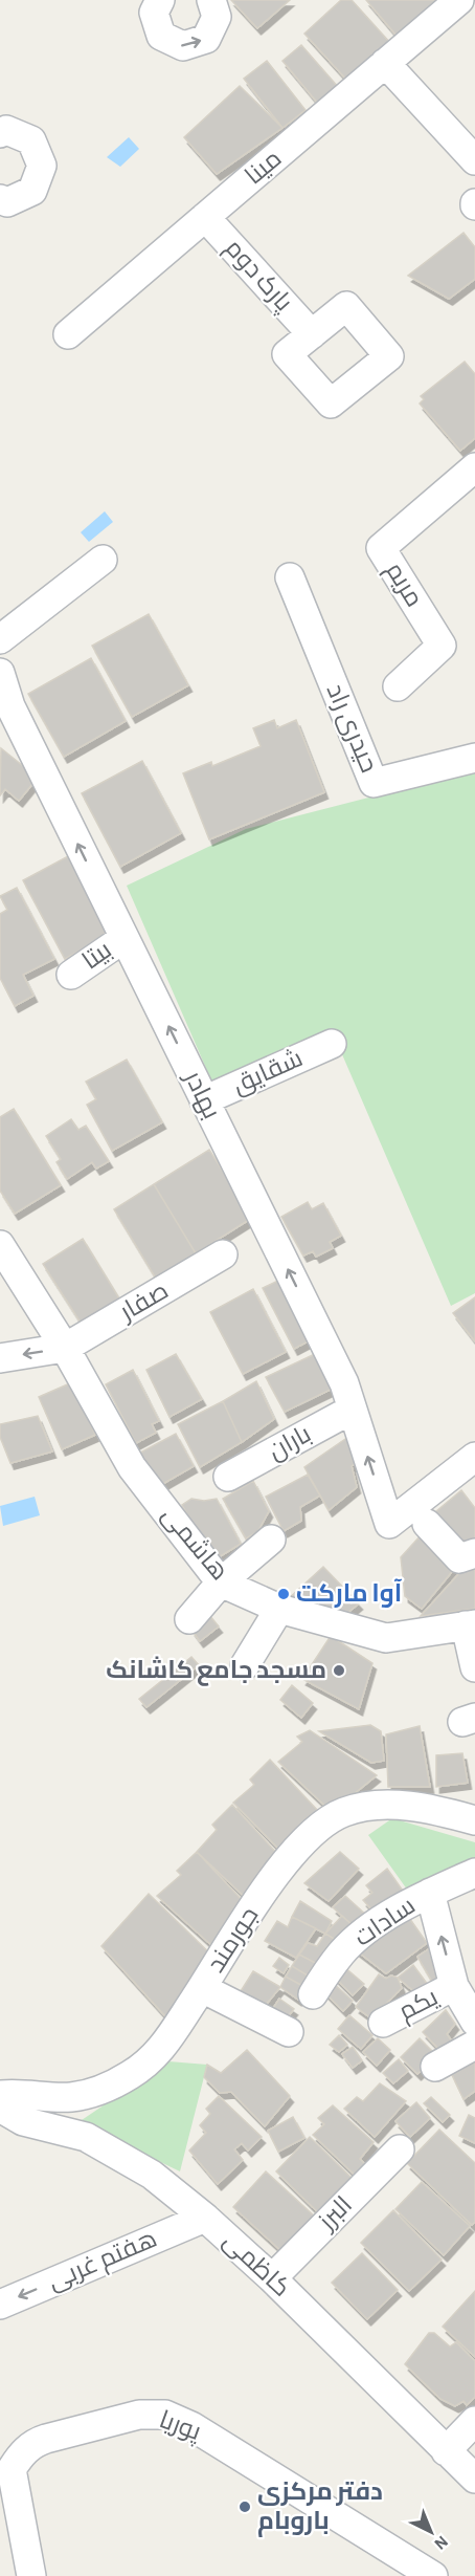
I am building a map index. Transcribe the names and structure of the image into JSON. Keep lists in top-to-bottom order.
{
  "streets": {
    "street": [
      "مینا",
      "پارک دوم",
      "مریم",
      "حیدری راد",
      "بیتا",
      "شقایق",
      "بهادر",
      "صفار",
      "باران",
      "هاشمی",
      "سادات",
      "جورمند",
      "یکم",
      "البرز",
      "هفتم غربی",
      "کاظمی",
      "پوریا"
    ]
  },
  "crossings": [
    ["مینا", "پارک دوم"],
    ["بیتا", "بهادر"],
    ["شقایق", "بهادر"],
    ["بهادر", "باران"],
    ["صفار", "هاشمی"],
    ["البرز", "کاظمی"],
    ["هفتم غربی", "کاظمی"]
  ],
  "one_way": ["بهادر", "هفتم غربی"],
  "places": ["آوا مارکت", "مسجد جامع کاشانک", "دفتر مرکزی باروبام"],
  "north": "bottom right"
}
